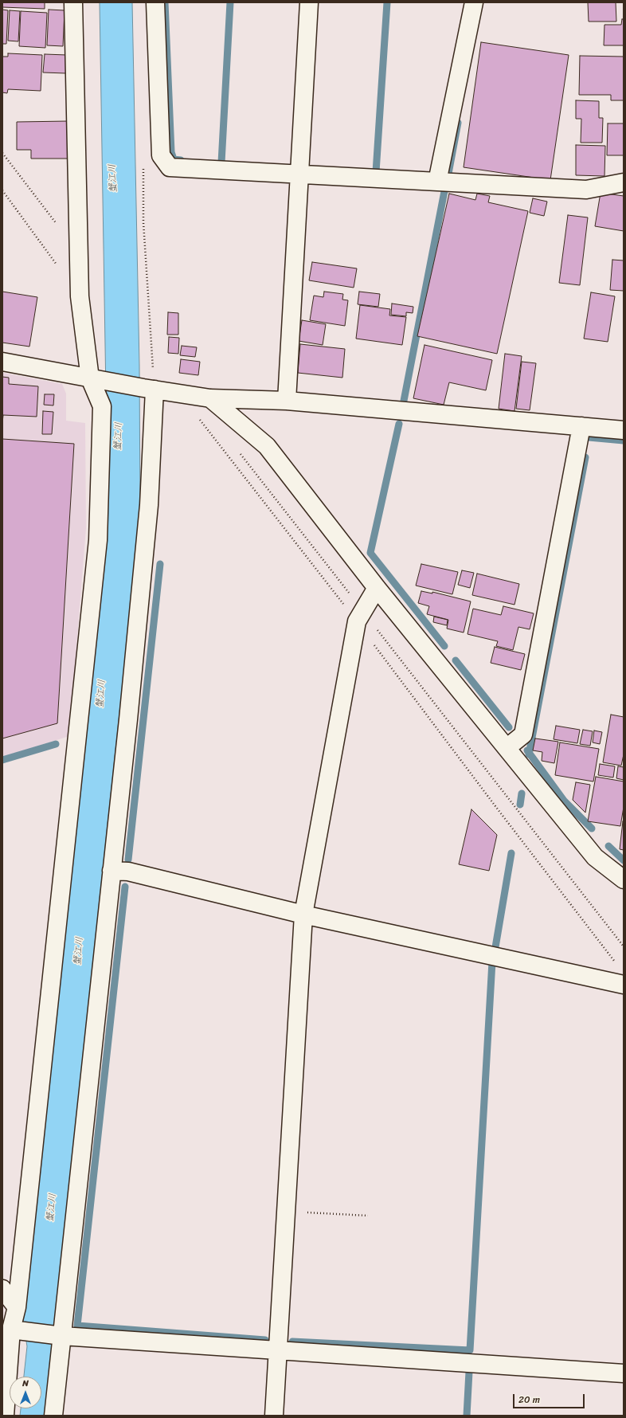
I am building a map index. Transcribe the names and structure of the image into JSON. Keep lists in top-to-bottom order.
{
  "water": ["蟹江川"],
  "scale_bar": "20 m",
  "north": "top"
}
